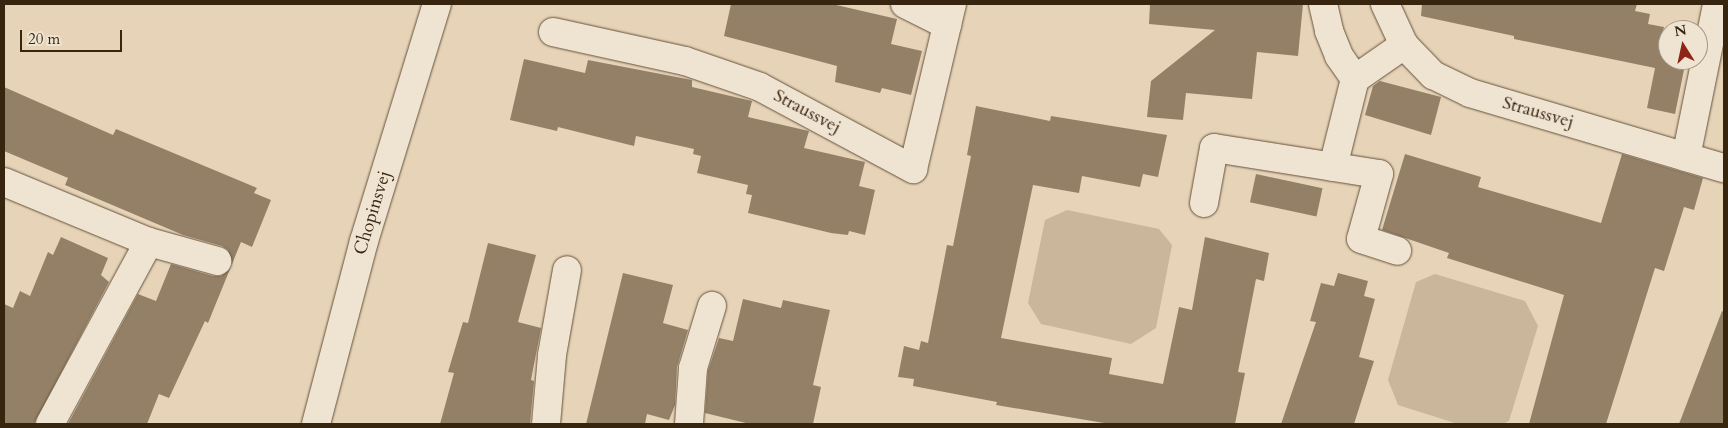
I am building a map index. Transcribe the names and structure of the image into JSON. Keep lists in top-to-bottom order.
{
  "streets": {
    "street": ["Straussvej", "Chopinsvej"]
  },
  "scale_bar": "20 m",
  "north": "top"
}
